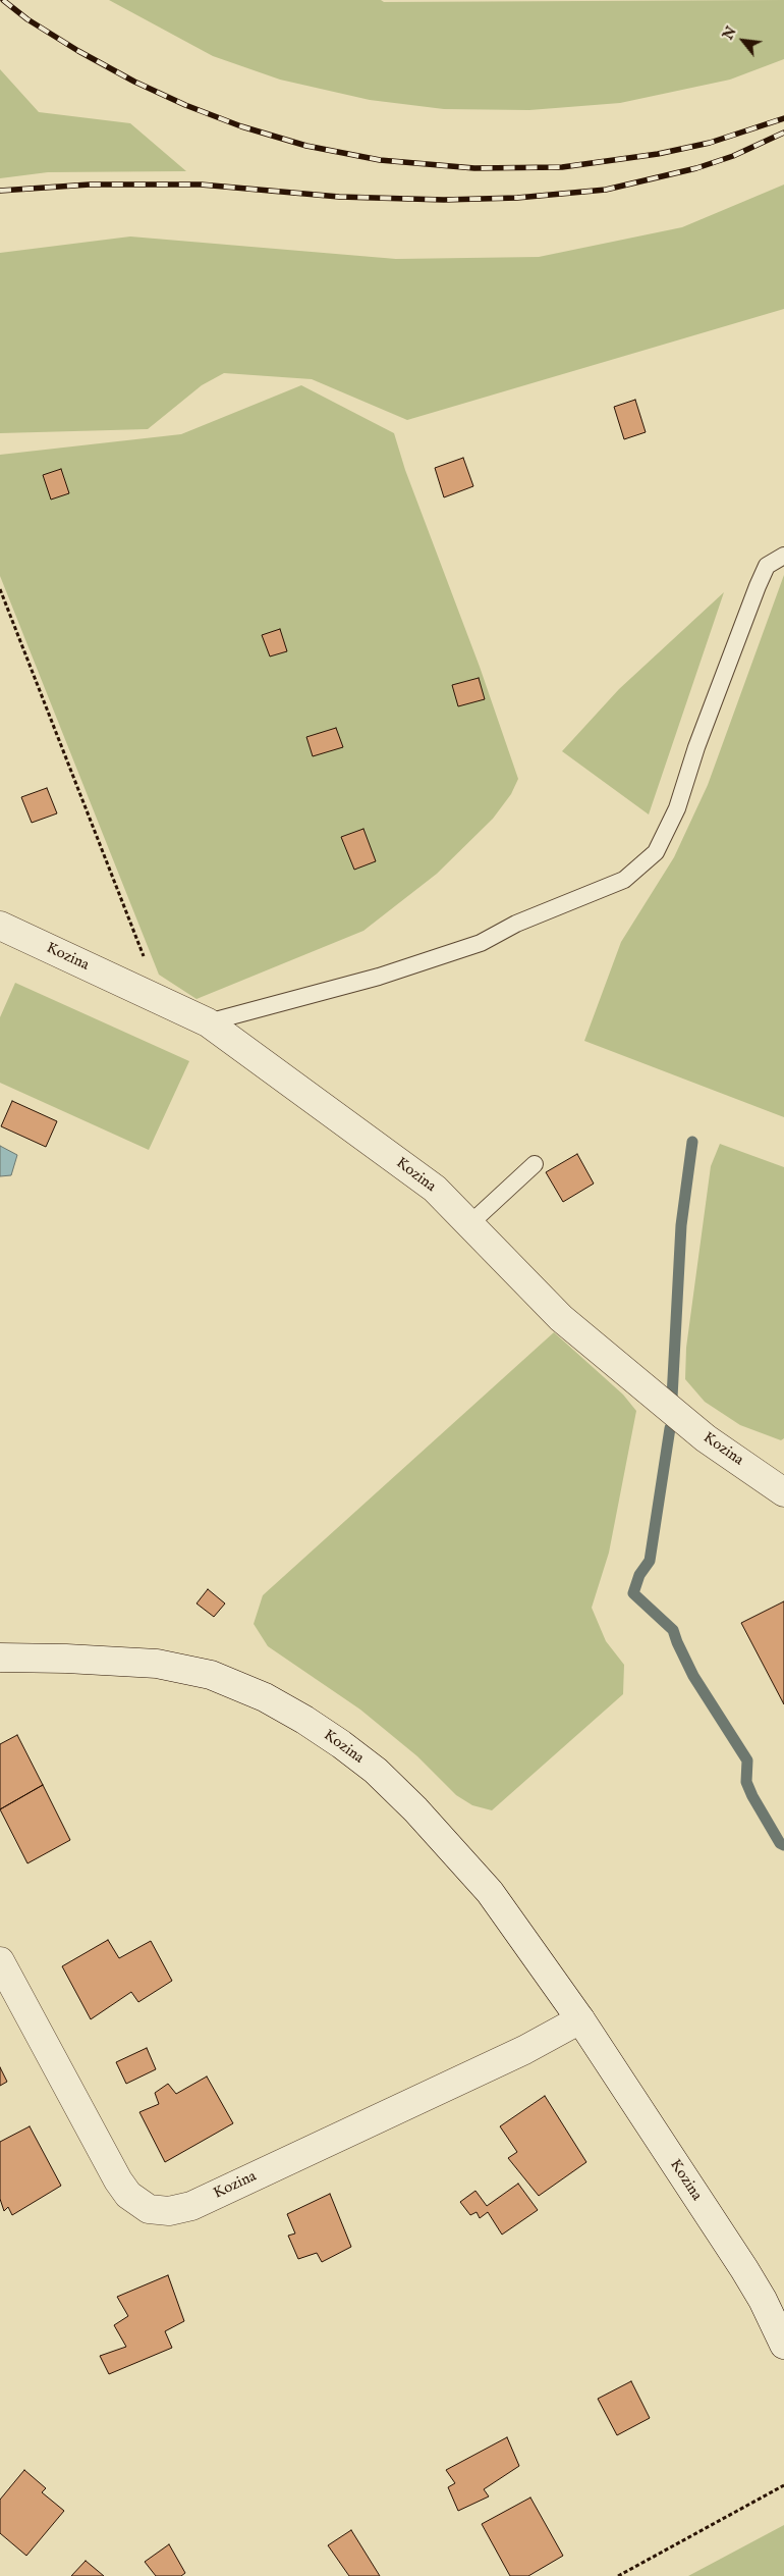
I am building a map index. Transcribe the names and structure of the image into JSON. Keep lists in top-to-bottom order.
{
  "streets": {
    "street": ["Kozina"]
  },
  "north": "top left"
}
